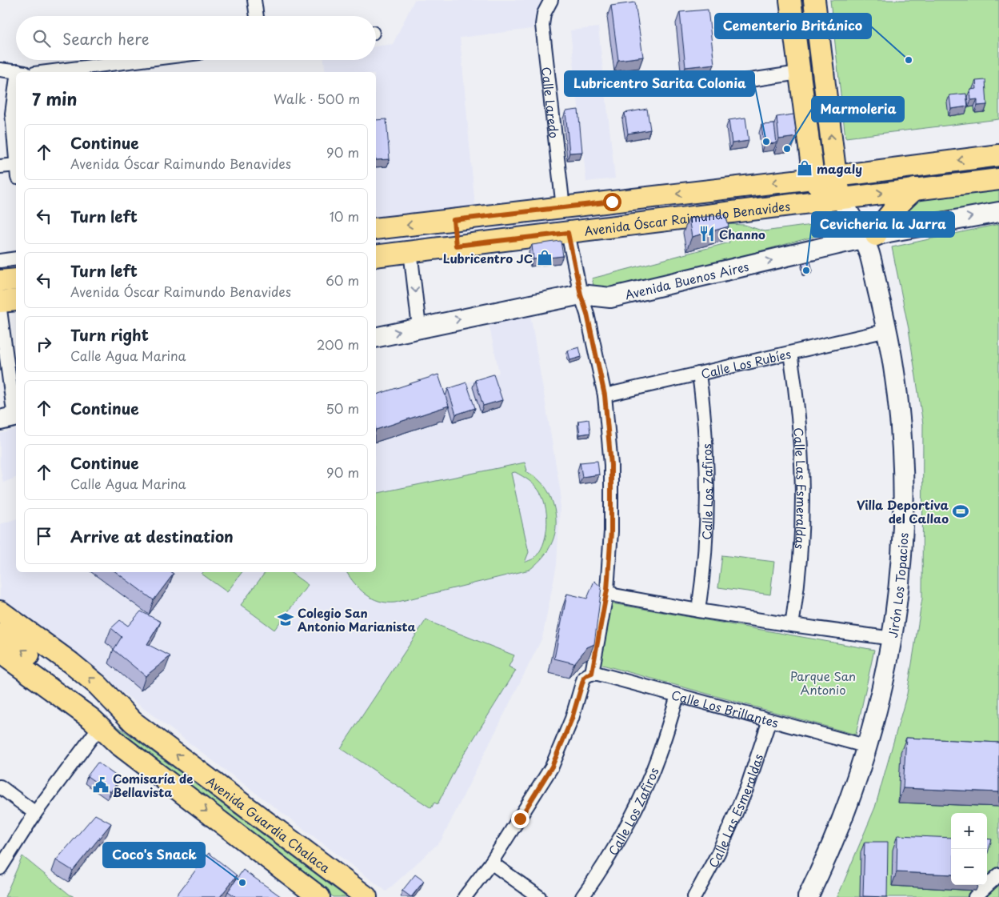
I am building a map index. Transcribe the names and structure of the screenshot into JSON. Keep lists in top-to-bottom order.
{
  "streets": {
    "main road": [
      "Avenida Óscar Raimundo Benavides",
      "Avenida Buenos Aires",
      "Jirón Los Topacios",
      "Avenida Guardia Chalaca"
    ],
    "street": [
      "Calle Laredo",
      "Calle Los Rubíes",
      "Calle Las Esmeraldas",
      "Calle Los Zafiros",
      "Calle Los Brillantes"
    ]
  },
  "crossings": [
    ["Calle Laredo", "Avenida Óscar Raimundo Benavides"],
    ["Avenida Óscar Raimundo Benavides", "Jirón Los Topacios"],
    ["Avenida Buenos Aires", "Jirón Los Topacios"],
    ["Calle Los Rubíes", "Calle Las Esmeraldas"],
    ["Calle Los Rubíes", "Calle Los Zafiros"],
    ["Calle Los Rubíes", "Jirón Los Topacios"],
    ["Calle Las Esmeraldas", "Calle Los Brillantes"],
    ["Calle Los Zafiros", "Calle Los Brillantes"],
    ["Jirón Los Topacios", "Calle Los Brillantes"]
  ],
  "one_way": ["Avenida Buenos Aires"],
  "parks": ["Parque San Antonio"],
  "places": {
    "other": [
      "Cementerio Británico",
      "Lubricentro Sarita Colonia",
      "Marmoleria",
      "Cevicheria la Jarra",
      "Coco's Snack"
    ],
    "shop": ["magaly", "Lubricentro JC"],
    "restaurant": ["Channo"],
    "sports": ["Villa Deportiva del Callao"],
    "school or university": ["Colegio San Antonio Marianista"],
    "public building": ["Comisaría de Bellavista"]
  },
  "page": {
    "search": "Search here",
    "heading": ["7 min", "Walk · 500 m"],
    "list": [
      ["Continue", "Avenida Óscar Raimundo Benavides", "90 m"],
      ["Turn left", "10 m"],
      ["Turn left", "Avenida Óscar Raimundo Benavides", "60 m"],
      ["Turn right", "Calle Agua Marina", "200 m"],
      ["Continue", "50 m"],
      ["Continue", "Calle Agua Marina", "90 m"],
      "Arrive at destination"
    ],
    "map_buttons": ["+", "−"]
  }
}
